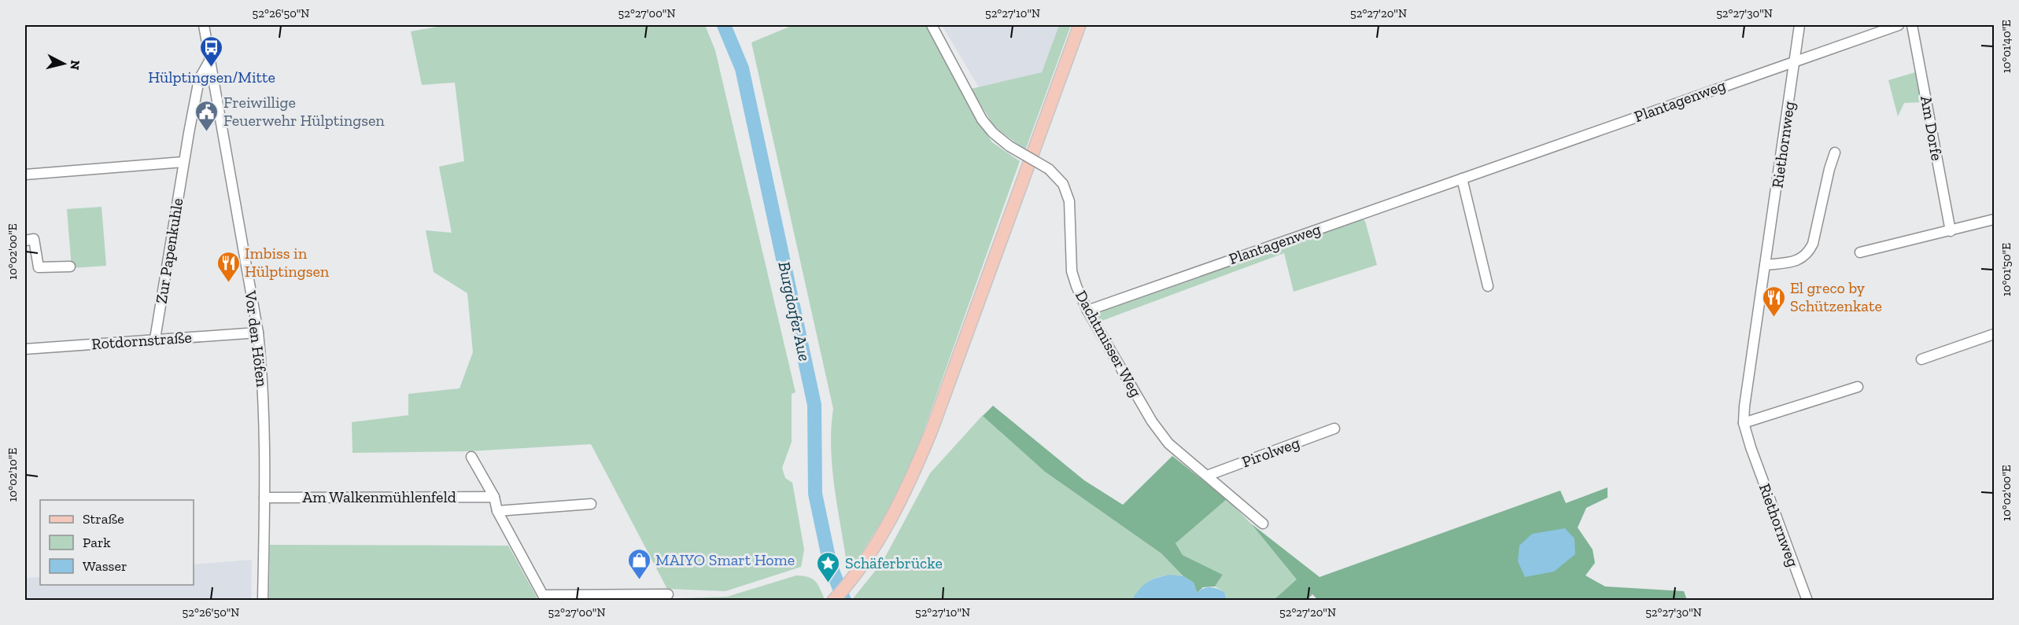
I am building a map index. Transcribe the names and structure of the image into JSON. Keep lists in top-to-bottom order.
{
  "streets": {
    "street": [
      "Plantagenweg",
      "Am Dorfe",
      "Riethornweg",
      "Zur Papenkuhle",
      "Vor den Höfen",
      "Rotdornstraße",
      "Dachtmisser Weg",
      "Pirolweg",
      "Am Walkenmühlenfeld"
    ]
  },
  "crossings": [
    ["Plantagenweg", "Riethornweg"],
    ["Plantagenweg", "Dachtmisser Weg"],
    ["Zur Papenkuhle", "Vor den Höfen"],
    ["Zur Papenkuhle", "Rotdornstraße"],
    ["Vor den Höfen", "Rotdornstraße"],
    ["Vor den Höfen", "Am Walkenmühlenfeld"],
    ["Dachtmisser Weg", "Pirolweg"]
  ],
  "water": ["Burgdorfer Aue"],
  "places": {
    "bus stop": ["Hülptingsen/Mitte"],
    "public building": ["Freiwillige Feuerwehr Hülptingsen"],
    "restaurant": ["Imbiss in Hülptingsen", "El greco by Schützenkate"],
    "shop": ["MAIYO Smart Home"],
    "place": ["Schäferbrücke"]
  },
  "legend": ["Straße", "Park", "Wasser"],
  "north": "right",
  "coordinates": [
    "52°26'50\"N",
    "52°27'00\"N",
    "52°27'10\"N",
    "52°27'20\"N",
    "52°27'30\"N",
    "10°01'40\"E",
    "10°02'00\"E",
    "10°01'50\"E",
    "10°02'10\"E"
  ]
}
